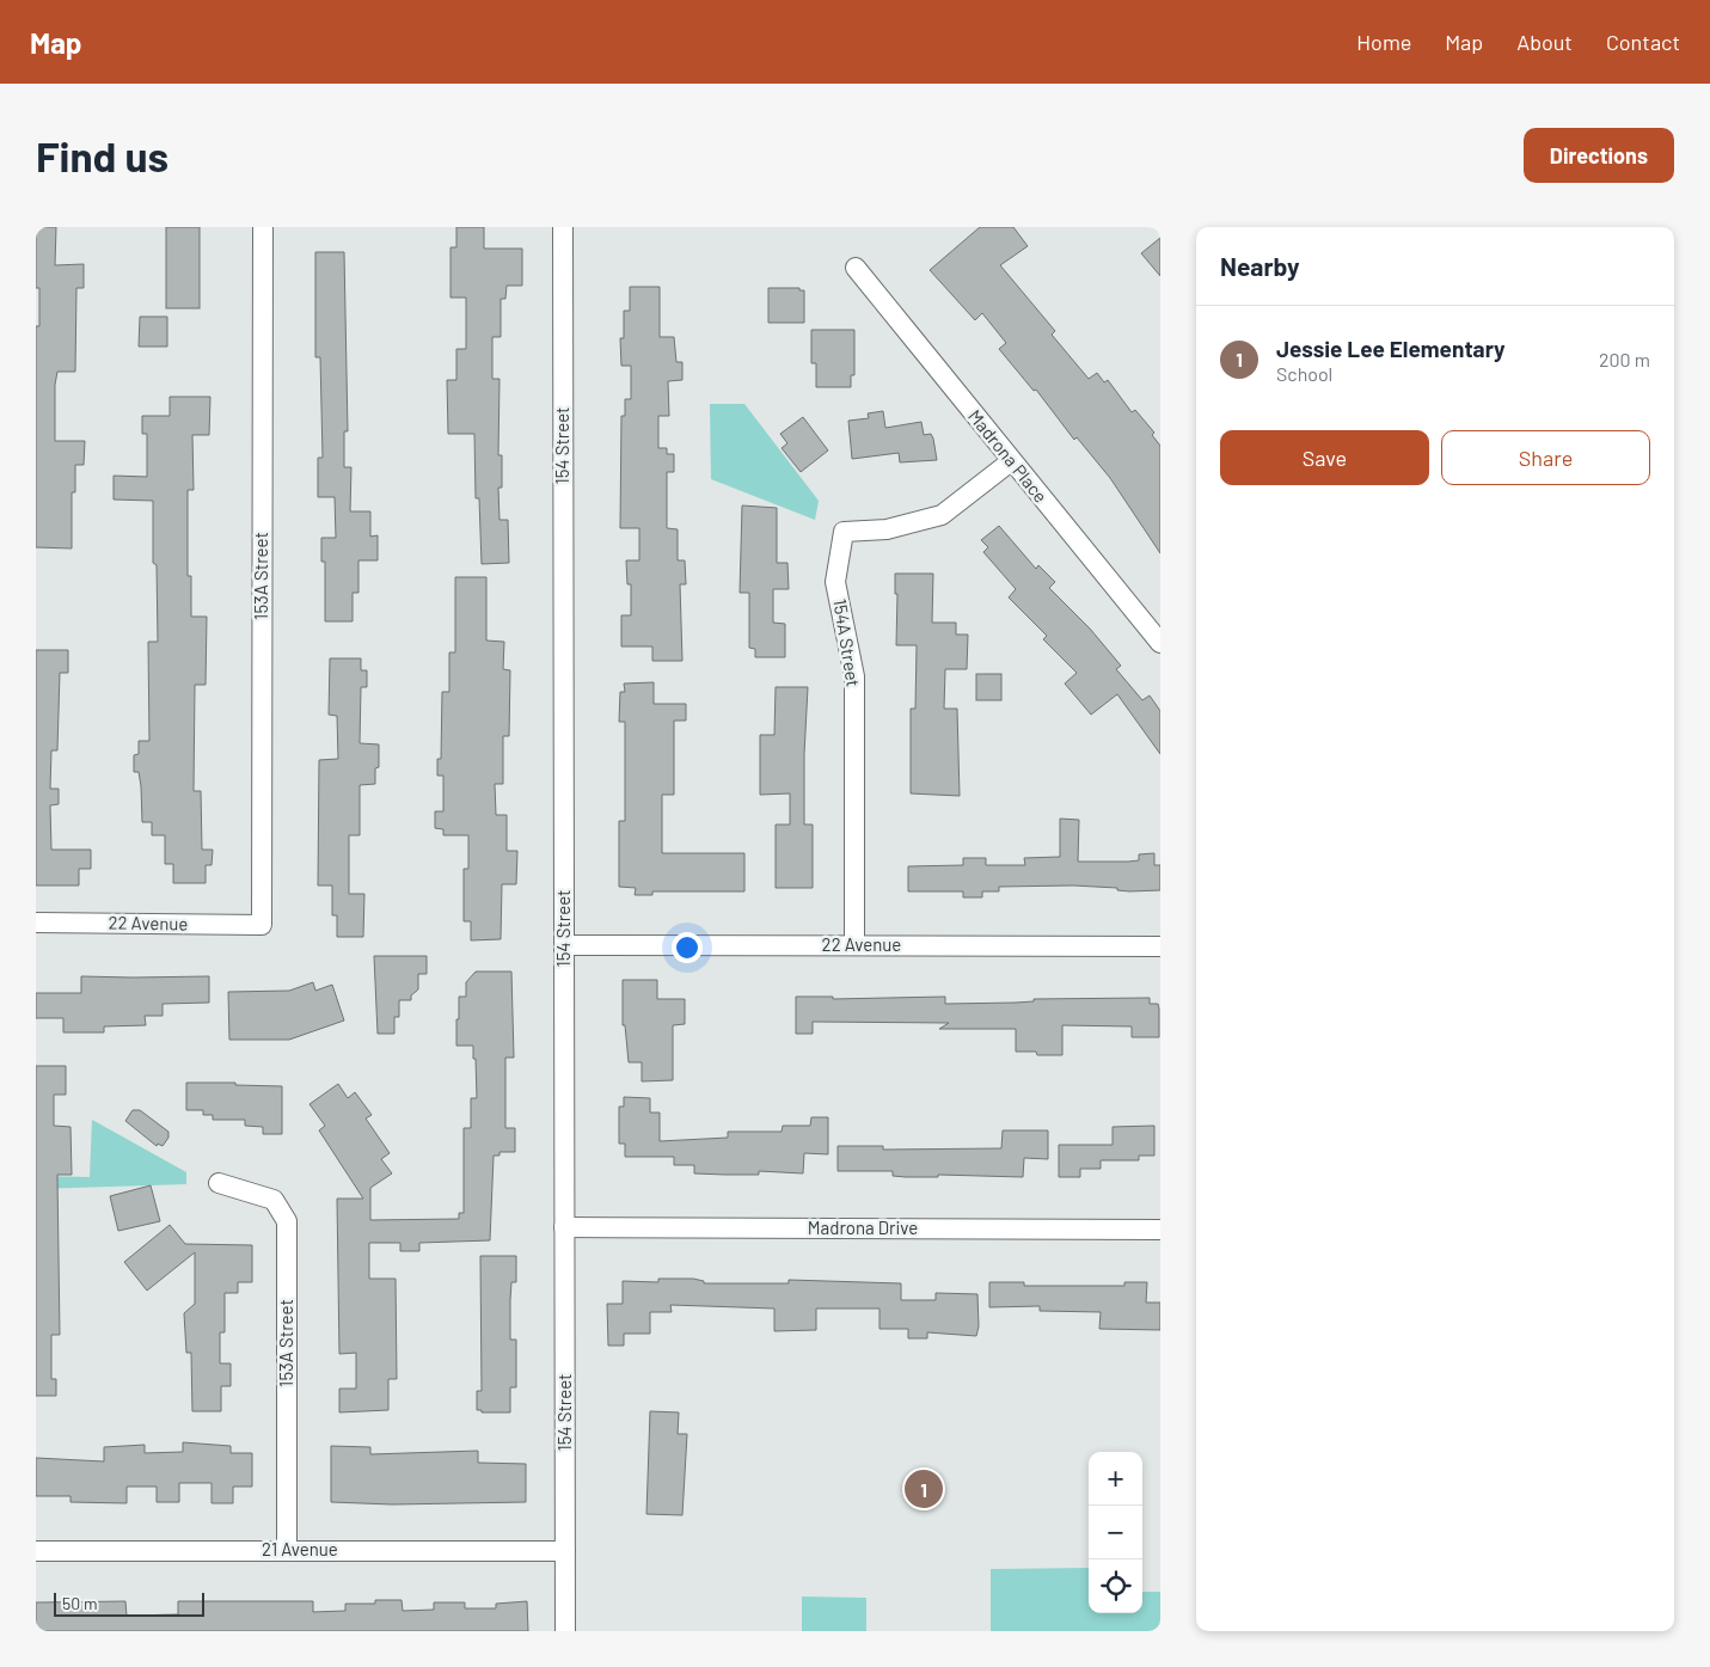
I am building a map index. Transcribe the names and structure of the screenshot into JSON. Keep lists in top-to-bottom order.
{
  "streets": {
    "street": [
      "154 Street",
      "Madrona Place",
      "153A Street",
      "154A Street",
      "22 Avenue",
      "Madrona Drive",
      "21 Avenue"
    ]
  },
  "crossings": [
    ["154 Street", "22 Avenue"],
    ["154 Street", "Madrona Drive"],
    ["154 Street", "21 Avenue"],
    ["Madrona Place", "154A Street"],
    ["153A Street", "22 Avenue"],
    ["153A Street", "21 Avenue"],
    ["154A Street", "22 Avenue"]
  ],
  "scale_bar": "50 m",
  "page": {
    "header": "Map",
    "nav": [
      "Home",
      "Map",
      "About",
      "Contact"
    ],
    "buttons": [
      "Directions",
      ["Save", "Share"]
    ],
    "title": "Find us",
    "heading": "Nearby",
    "list": [
      {
        "mark": "1",
        "name": "Jessie Lee Elementary",
        "note": "School",
        "value": "200 m"
      }
    ],
    "map_buttons": ["+", "−"],
    "pins": "1",
    "scale": "50 m"
  }
}
